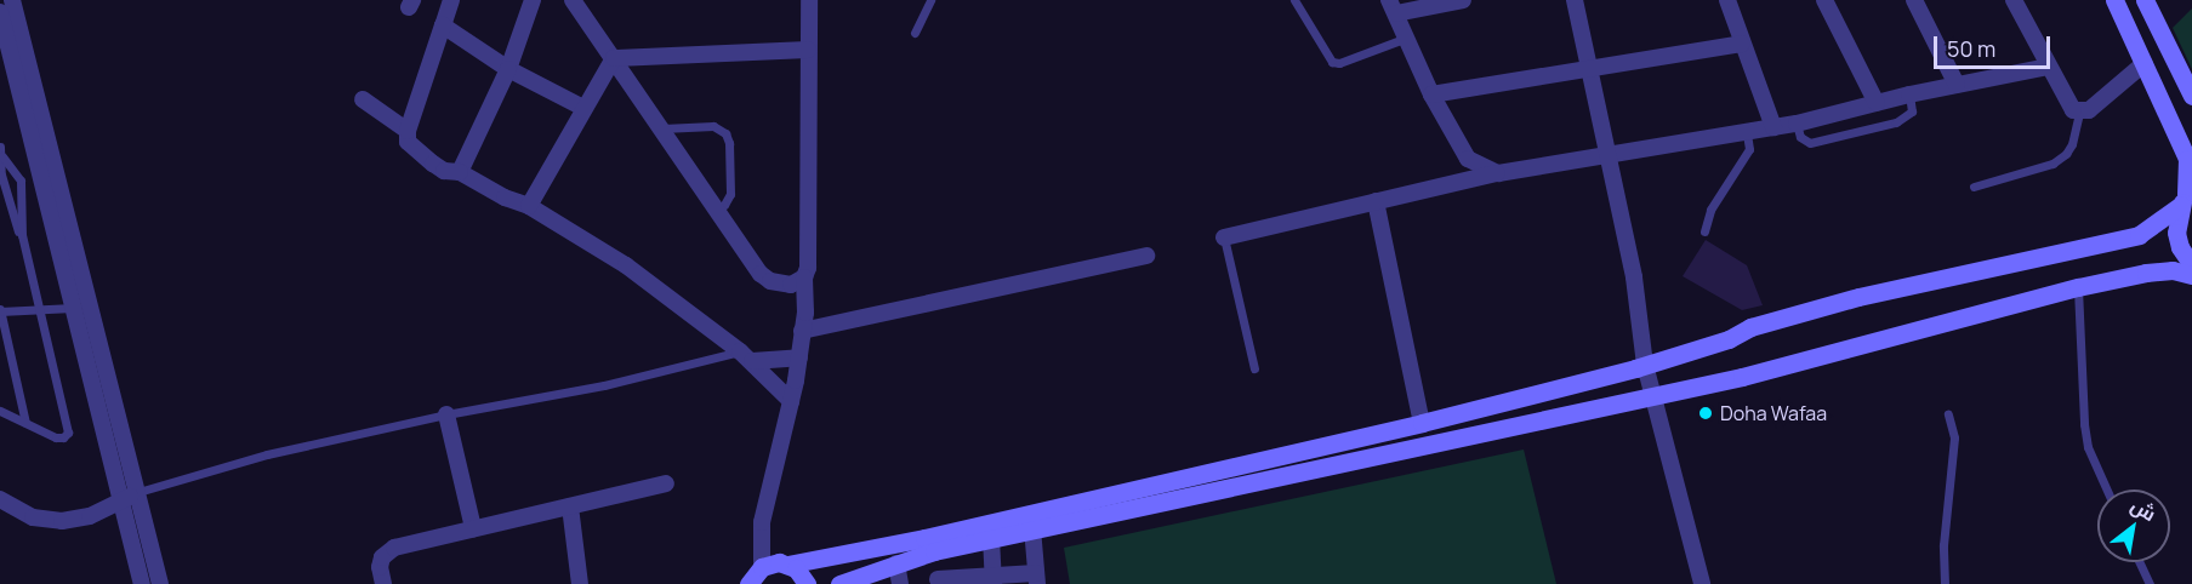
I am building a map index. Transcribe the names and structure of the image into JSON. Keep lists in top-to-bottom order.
{
  "places": ["Doha Wafaa"],
  "scale_bar": "50 m",
  "north": "top right"
}
